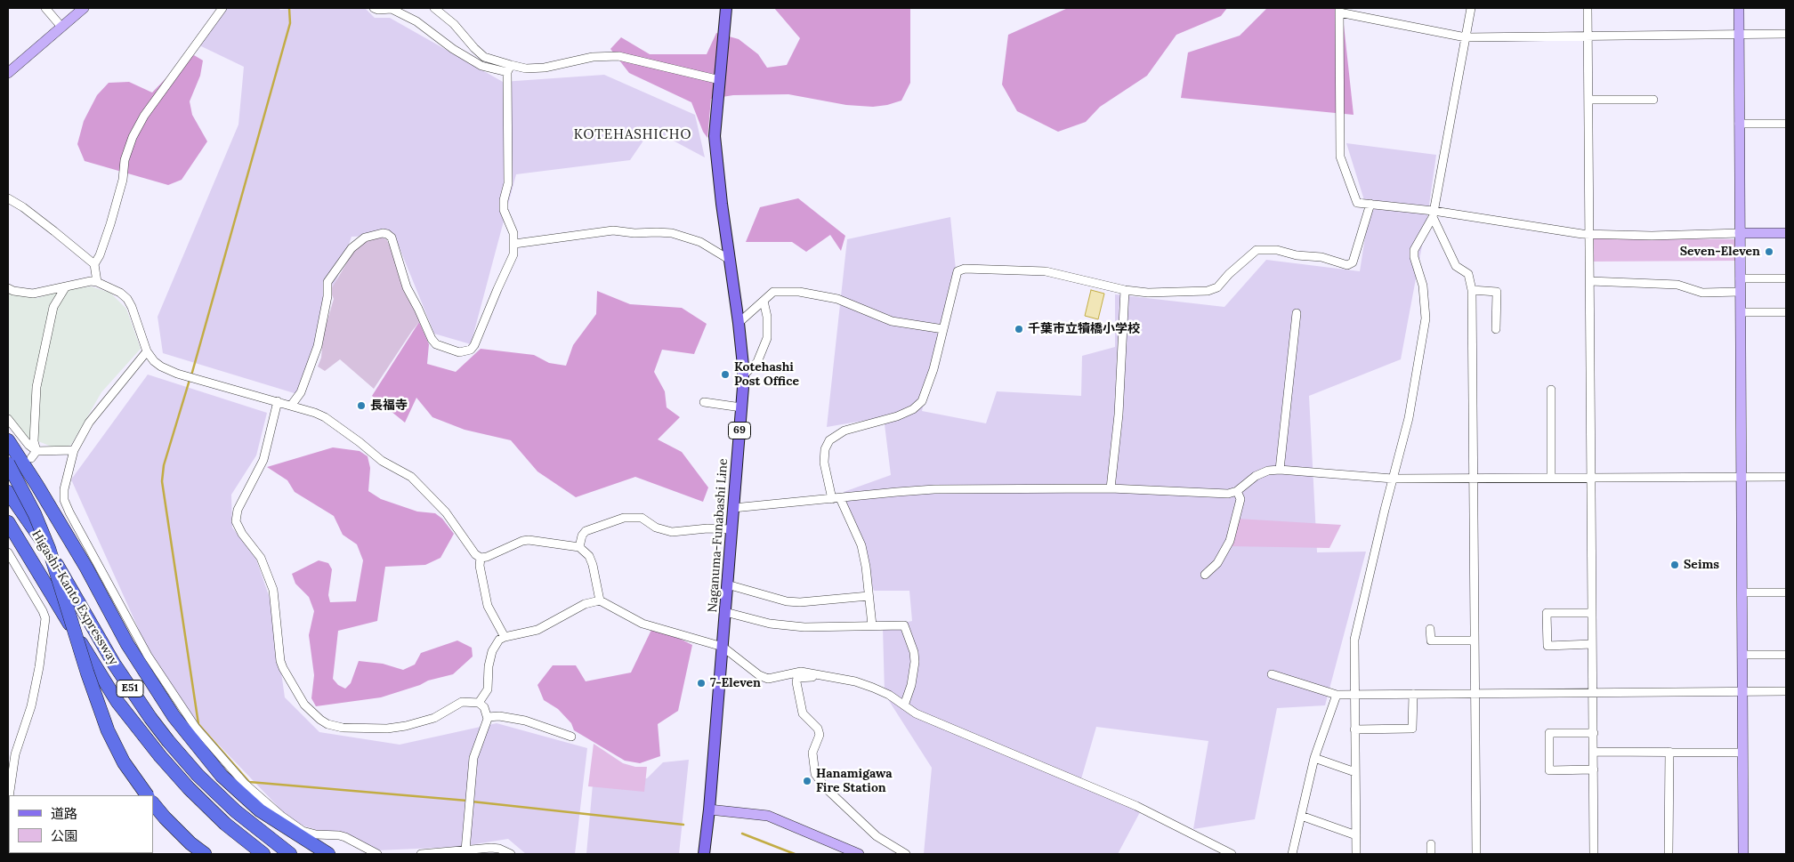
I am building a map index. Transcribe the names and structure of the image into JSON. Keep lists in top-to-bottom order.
{
  "streets": {
    "highway": ["Higashi-Kanto Expressway", "E51"],
    "main road": ["69", "Naganuma-Funabashi Line"]
  },
  "districts": ["KOTEHASHICHO"],
  "places": [
    "Seven-Eleven",
    "千葉市立犢橋小学校",
    "Kotehashi Post Office",
    "長福寺",
    "Seims",
    "7-Eleven",
    "Hanamigawa Fire Station"
  ],
  "legend": ["道路", "公園"]
}
